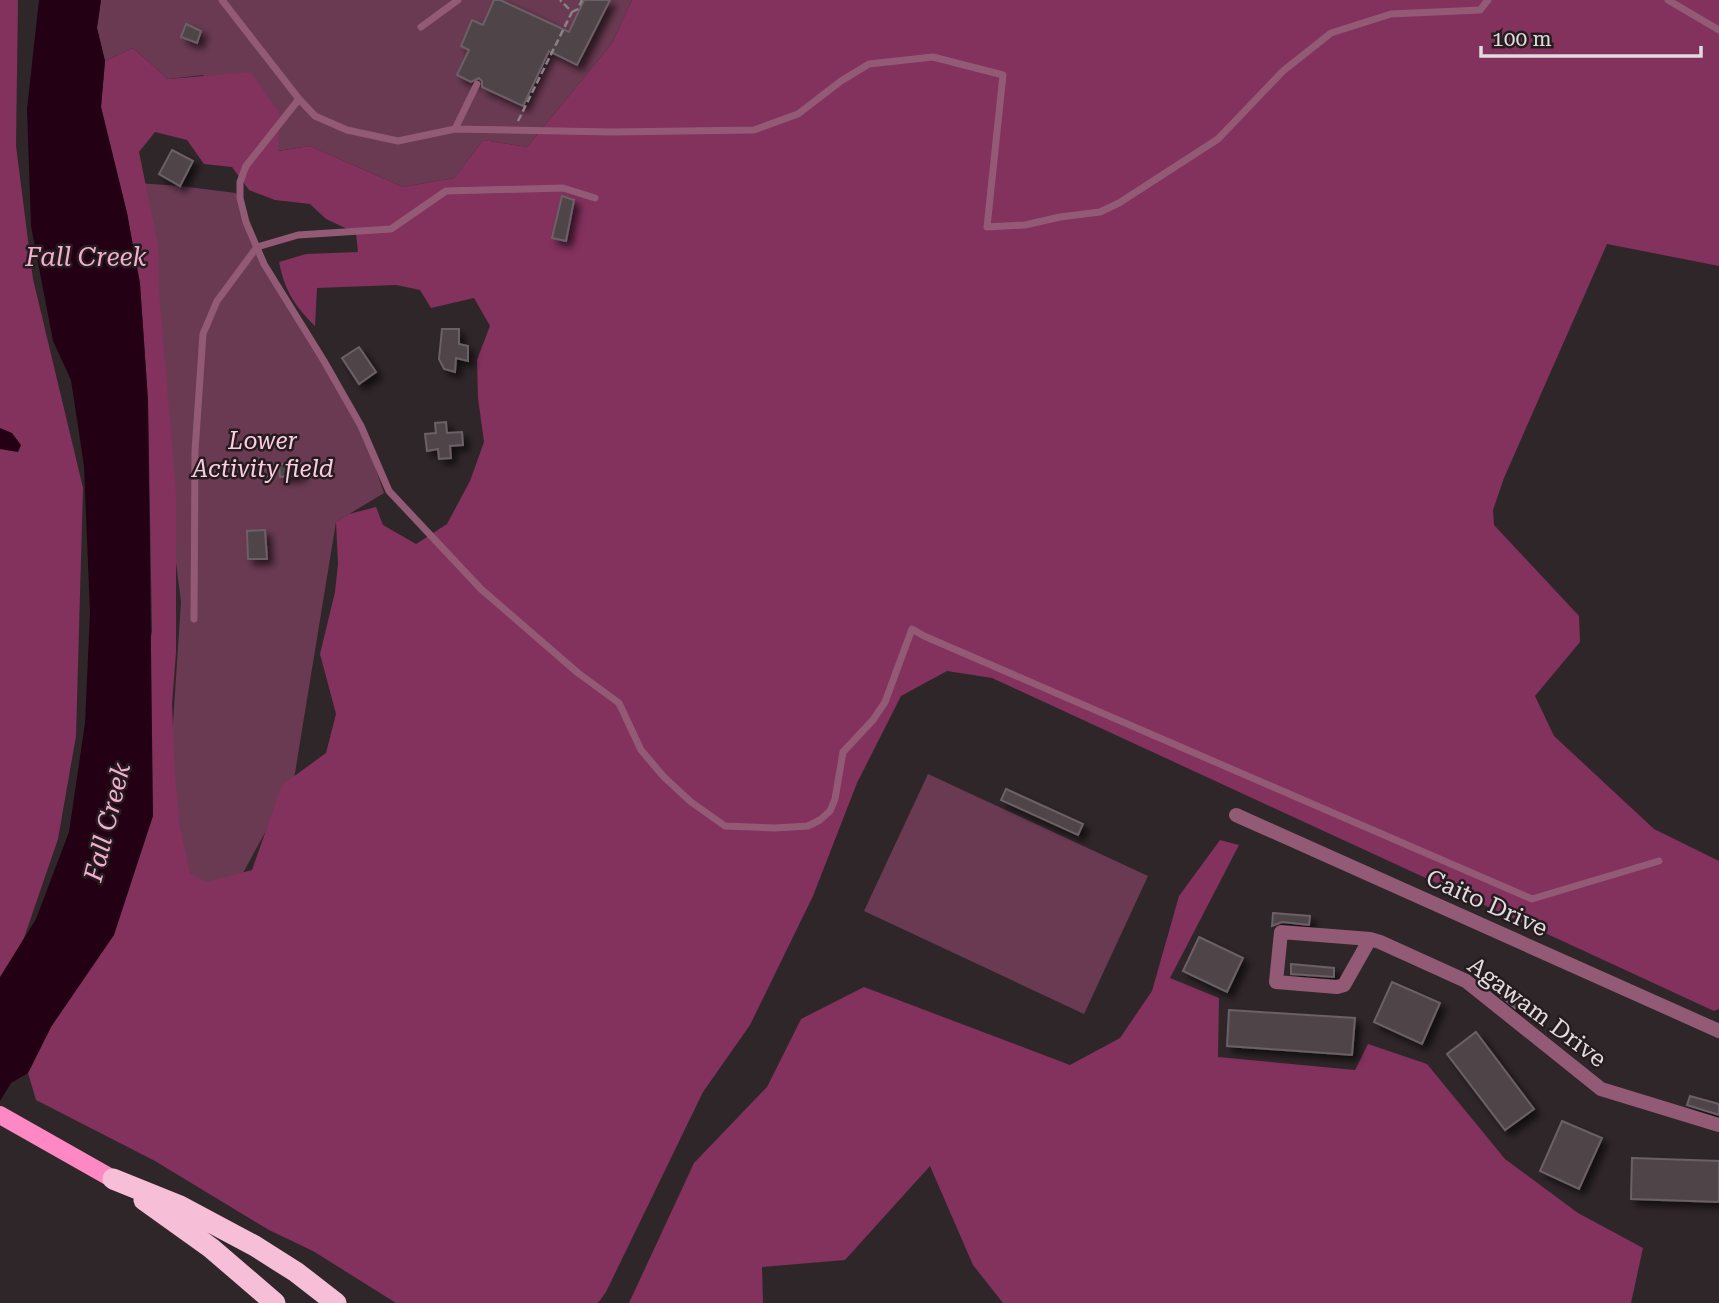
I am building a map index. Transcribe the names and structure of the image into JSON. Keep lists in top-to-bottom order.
{
  "streets": {
    "street": ["Caito Drive", "Agawam Drive"]
  },
  "water": ["Fall Creek"],
  "parks": ["Lower Activity field"],
  "scale_bar": "100 m"
}
